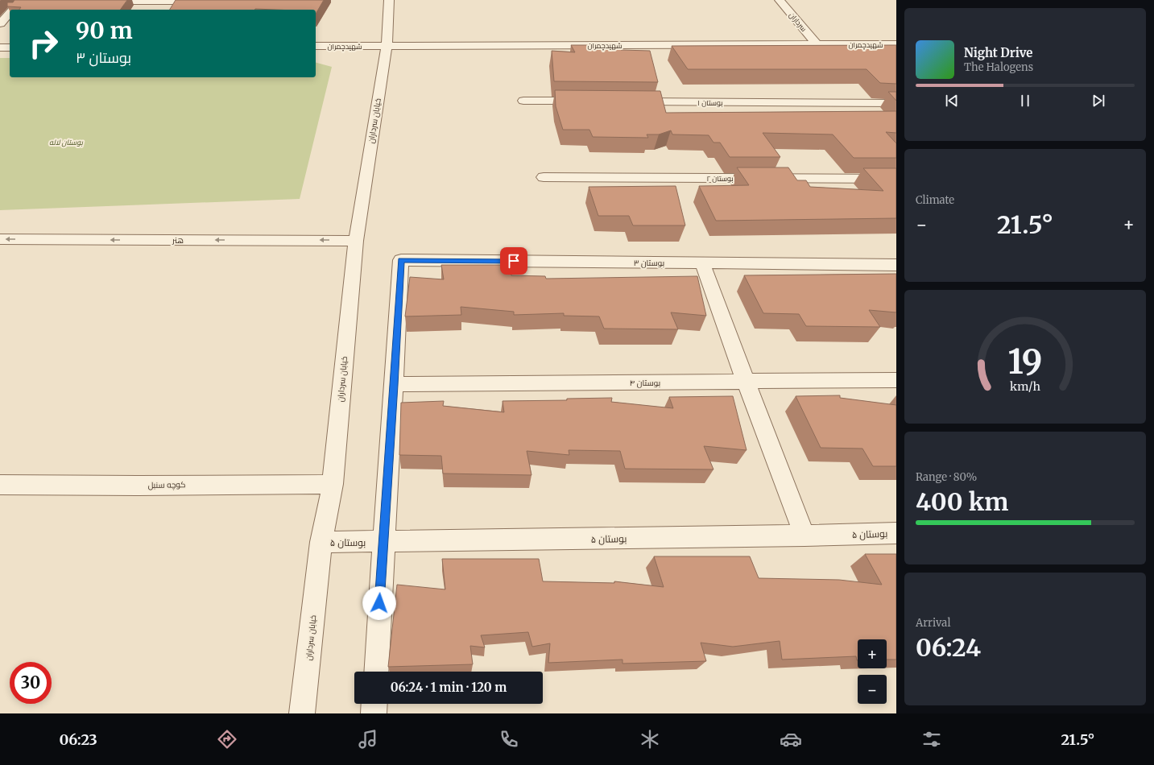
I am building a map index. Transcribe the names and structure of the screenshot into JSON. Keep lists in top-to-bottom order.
{
  "streets": {
    "street": [
      "سرداران",
      "شهیدچمران",
      "بوستان ۱",
      "خیابان سرداران",
      "بوستان ۲",
      "هنر",
      "بوستان ۳",
      "بوستان ۴",
      "کوچه سنبل",
      "بوستان ۵"
    ]
  },
  "crossings": [
    ["سرداران", "شهیدچمران"],
    ["شهیدچمران", "خیابان سرداران"],
    ["خیابان سرداران", "هنر"],
    ["خیابان سرداران", "کوچه سنبل"],
    ["خیابان سرداران", "بوستان ۵"],
    ["بوستان ۳", "بوستان ۴"]
  ],
  "one_way": ["هنر"],
  "parks": ["بوستان لاله"],
  "page": {
    "turn": ["90 m", "بوستان ۳"],
    "song": ["Night Drive", "The Halogens"],
    "tile": [
      "Climate",
      ["Range · 80%", "400 km"],
      ["Arrival", "06:24"]
    ],
    "heat": ["−", "21.5°", "+"],
    "map_buttons": ["+", "−"],
    "limit": "30",
    "trip": "06:24 · 1 min · 120 m",
    "tabs": ["06:23", "21.5°"],
    "gauge": ["19", "km/h"]
  }
}
